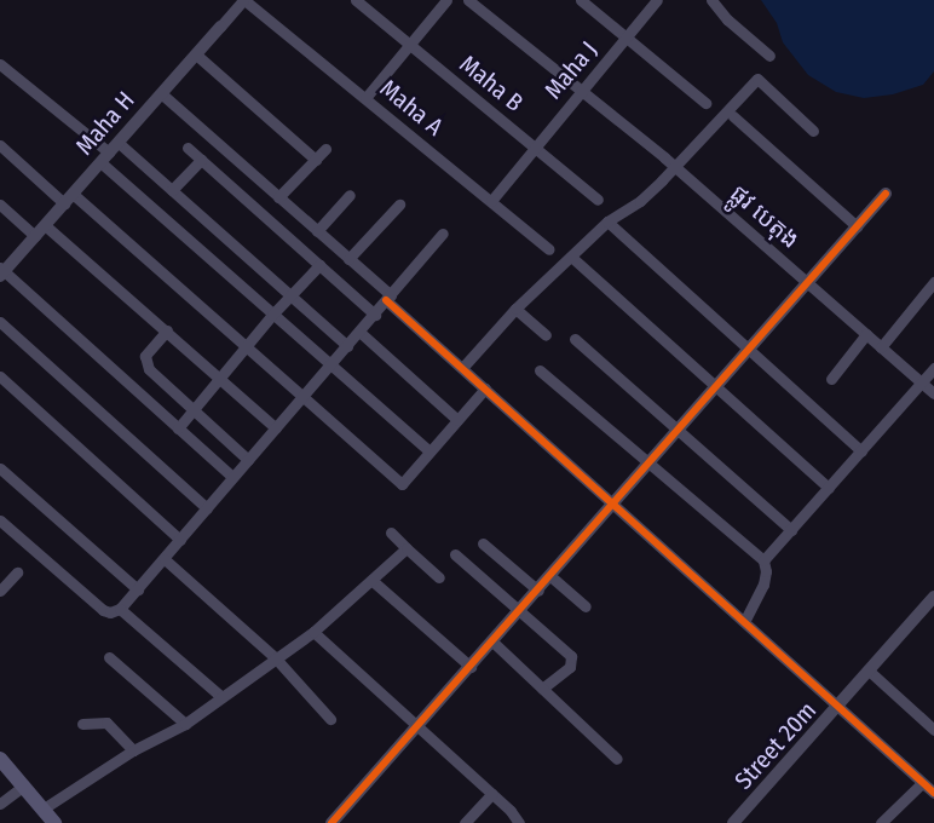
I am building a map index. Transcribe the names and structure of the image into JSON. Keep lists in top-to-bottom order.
{
  "streets": {
    "street": [
      "Maha J",
      "Maha B",
      "Maha A",
      "Maha H",
      "ផ្លូវ បេតុង",
      "Street 20m"
    ]
  },
  "crossings": [
    ["Maha J", "Maha B"],
    ["Maha J", "Maha A"],
    ["Maha J", "ផ្លូវ បេតុង"],
    ["Maha A", "Maha H"]
  ]
}
